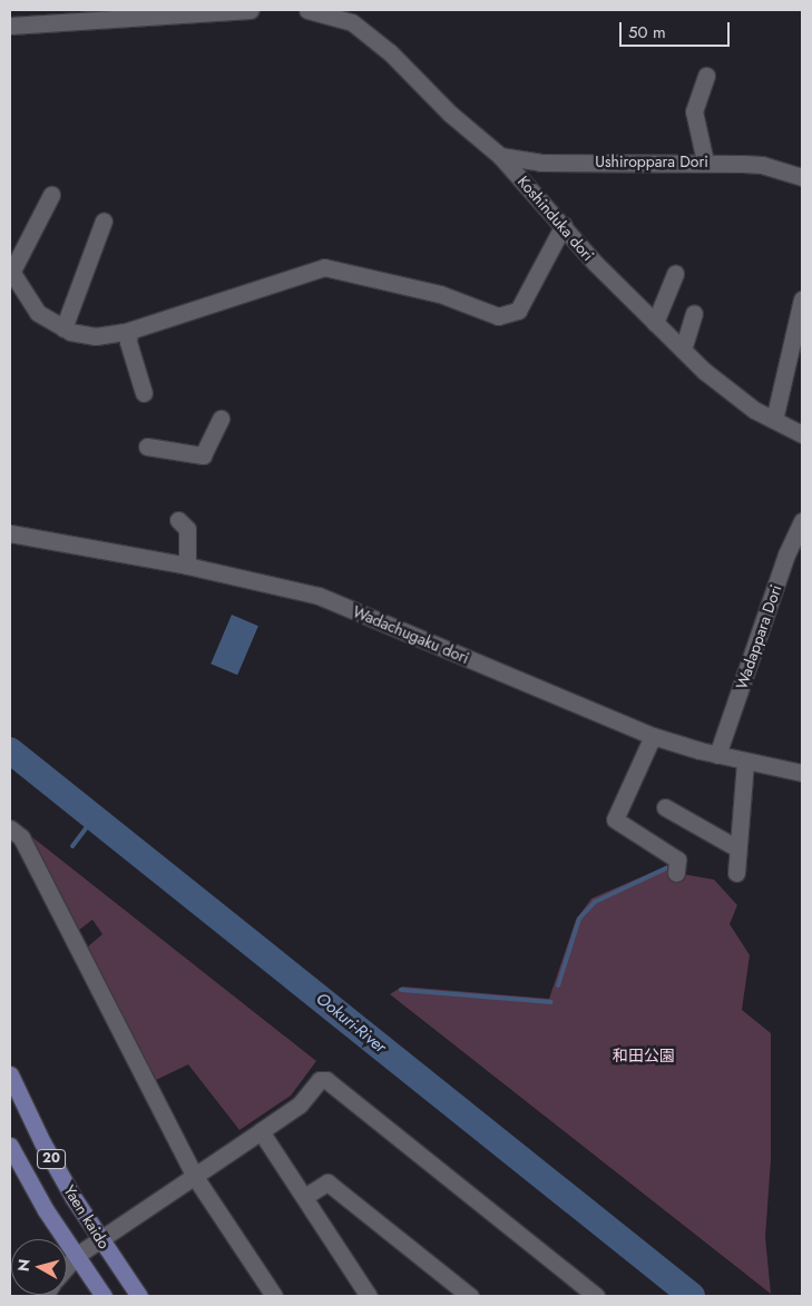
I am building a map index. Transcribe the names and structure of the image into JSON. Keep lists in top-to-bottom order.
{
  "streets": {
    "main road": ["20", "Yaen kaido"],
    "street": [
      "Ushiroppara Dori",
      "Koshinduka dori",
      "Wadachugaku dori",
      "Wadappara Dori"
    ]
  },
  "crossings": [
    ["Ushiroppara Dori", "Koshinduka dori"],
    ["Wadachugaku dori", "Wadappara Dori"]
  ],
  "water": ["Ookuri-River"],
  "parks": ["和田公園"],
  "scale_bar": "50 m",
  "north": "left"
}
